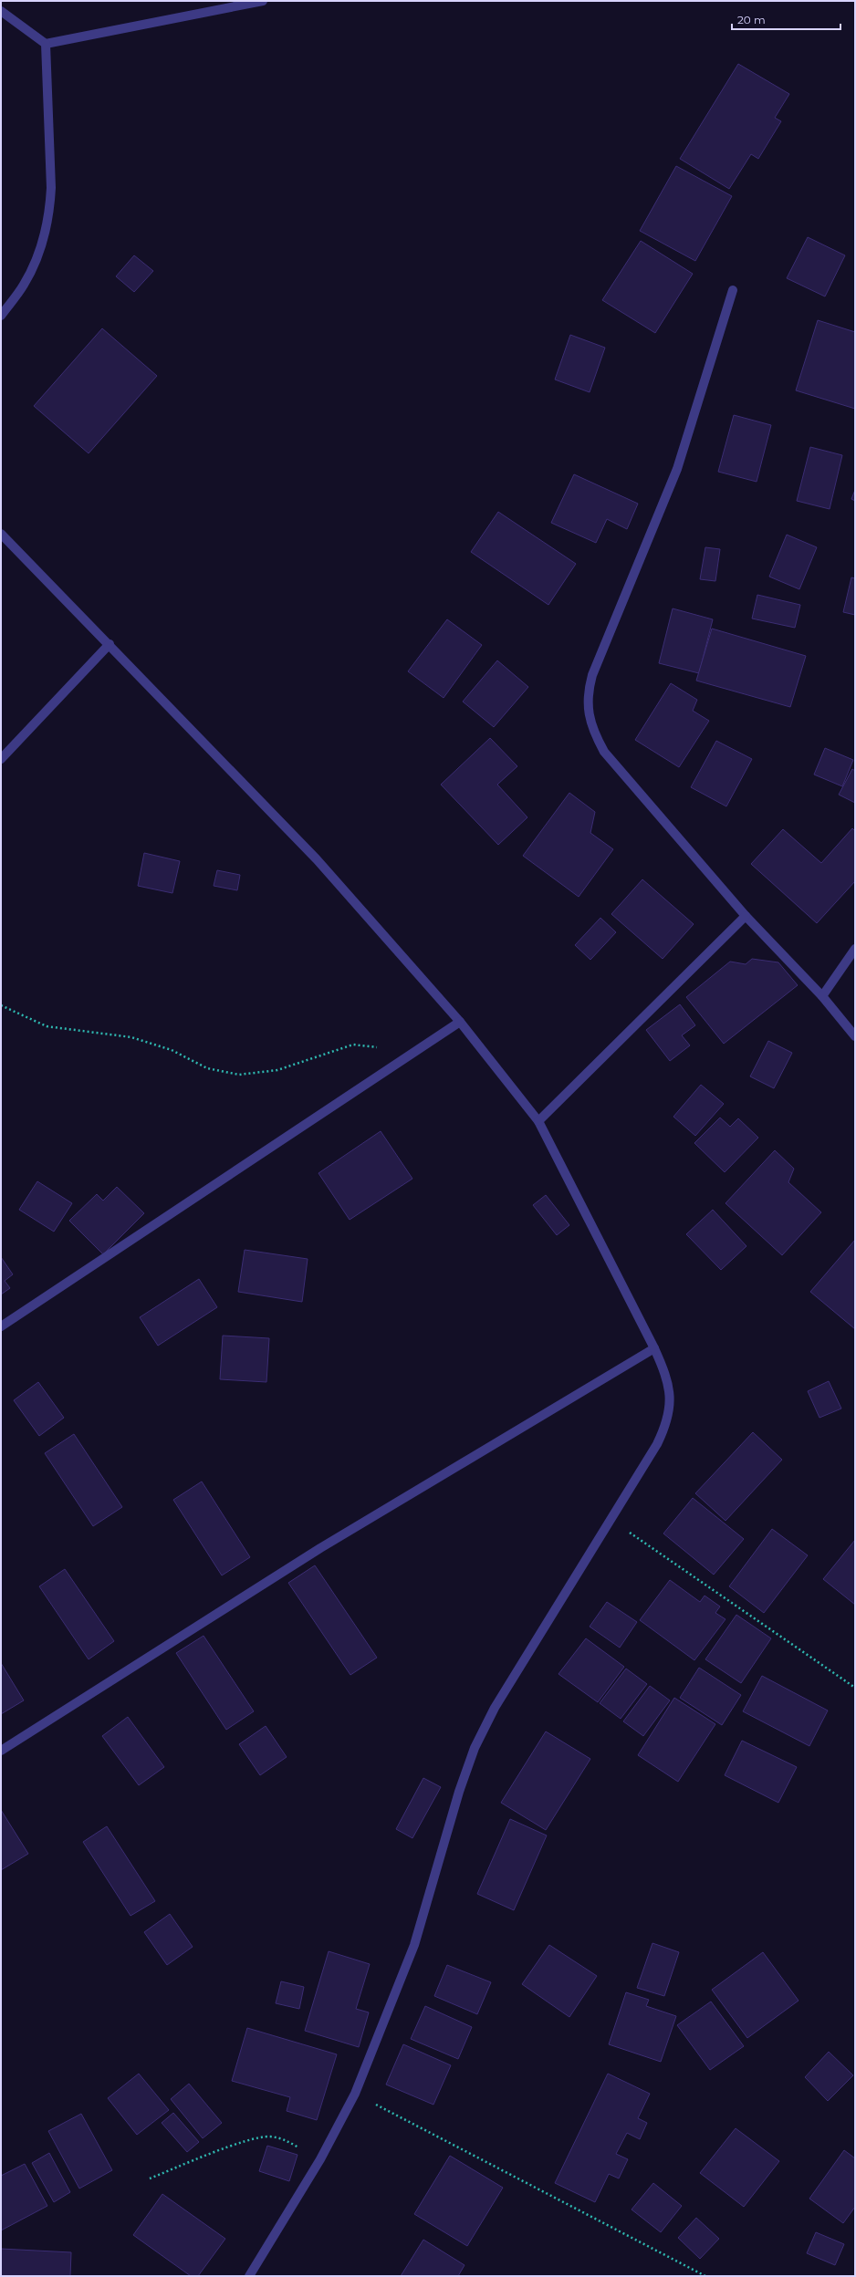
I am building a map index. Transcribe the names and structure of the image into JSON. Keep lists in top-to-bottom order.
{
  "scale_bar": "20 m"
}
